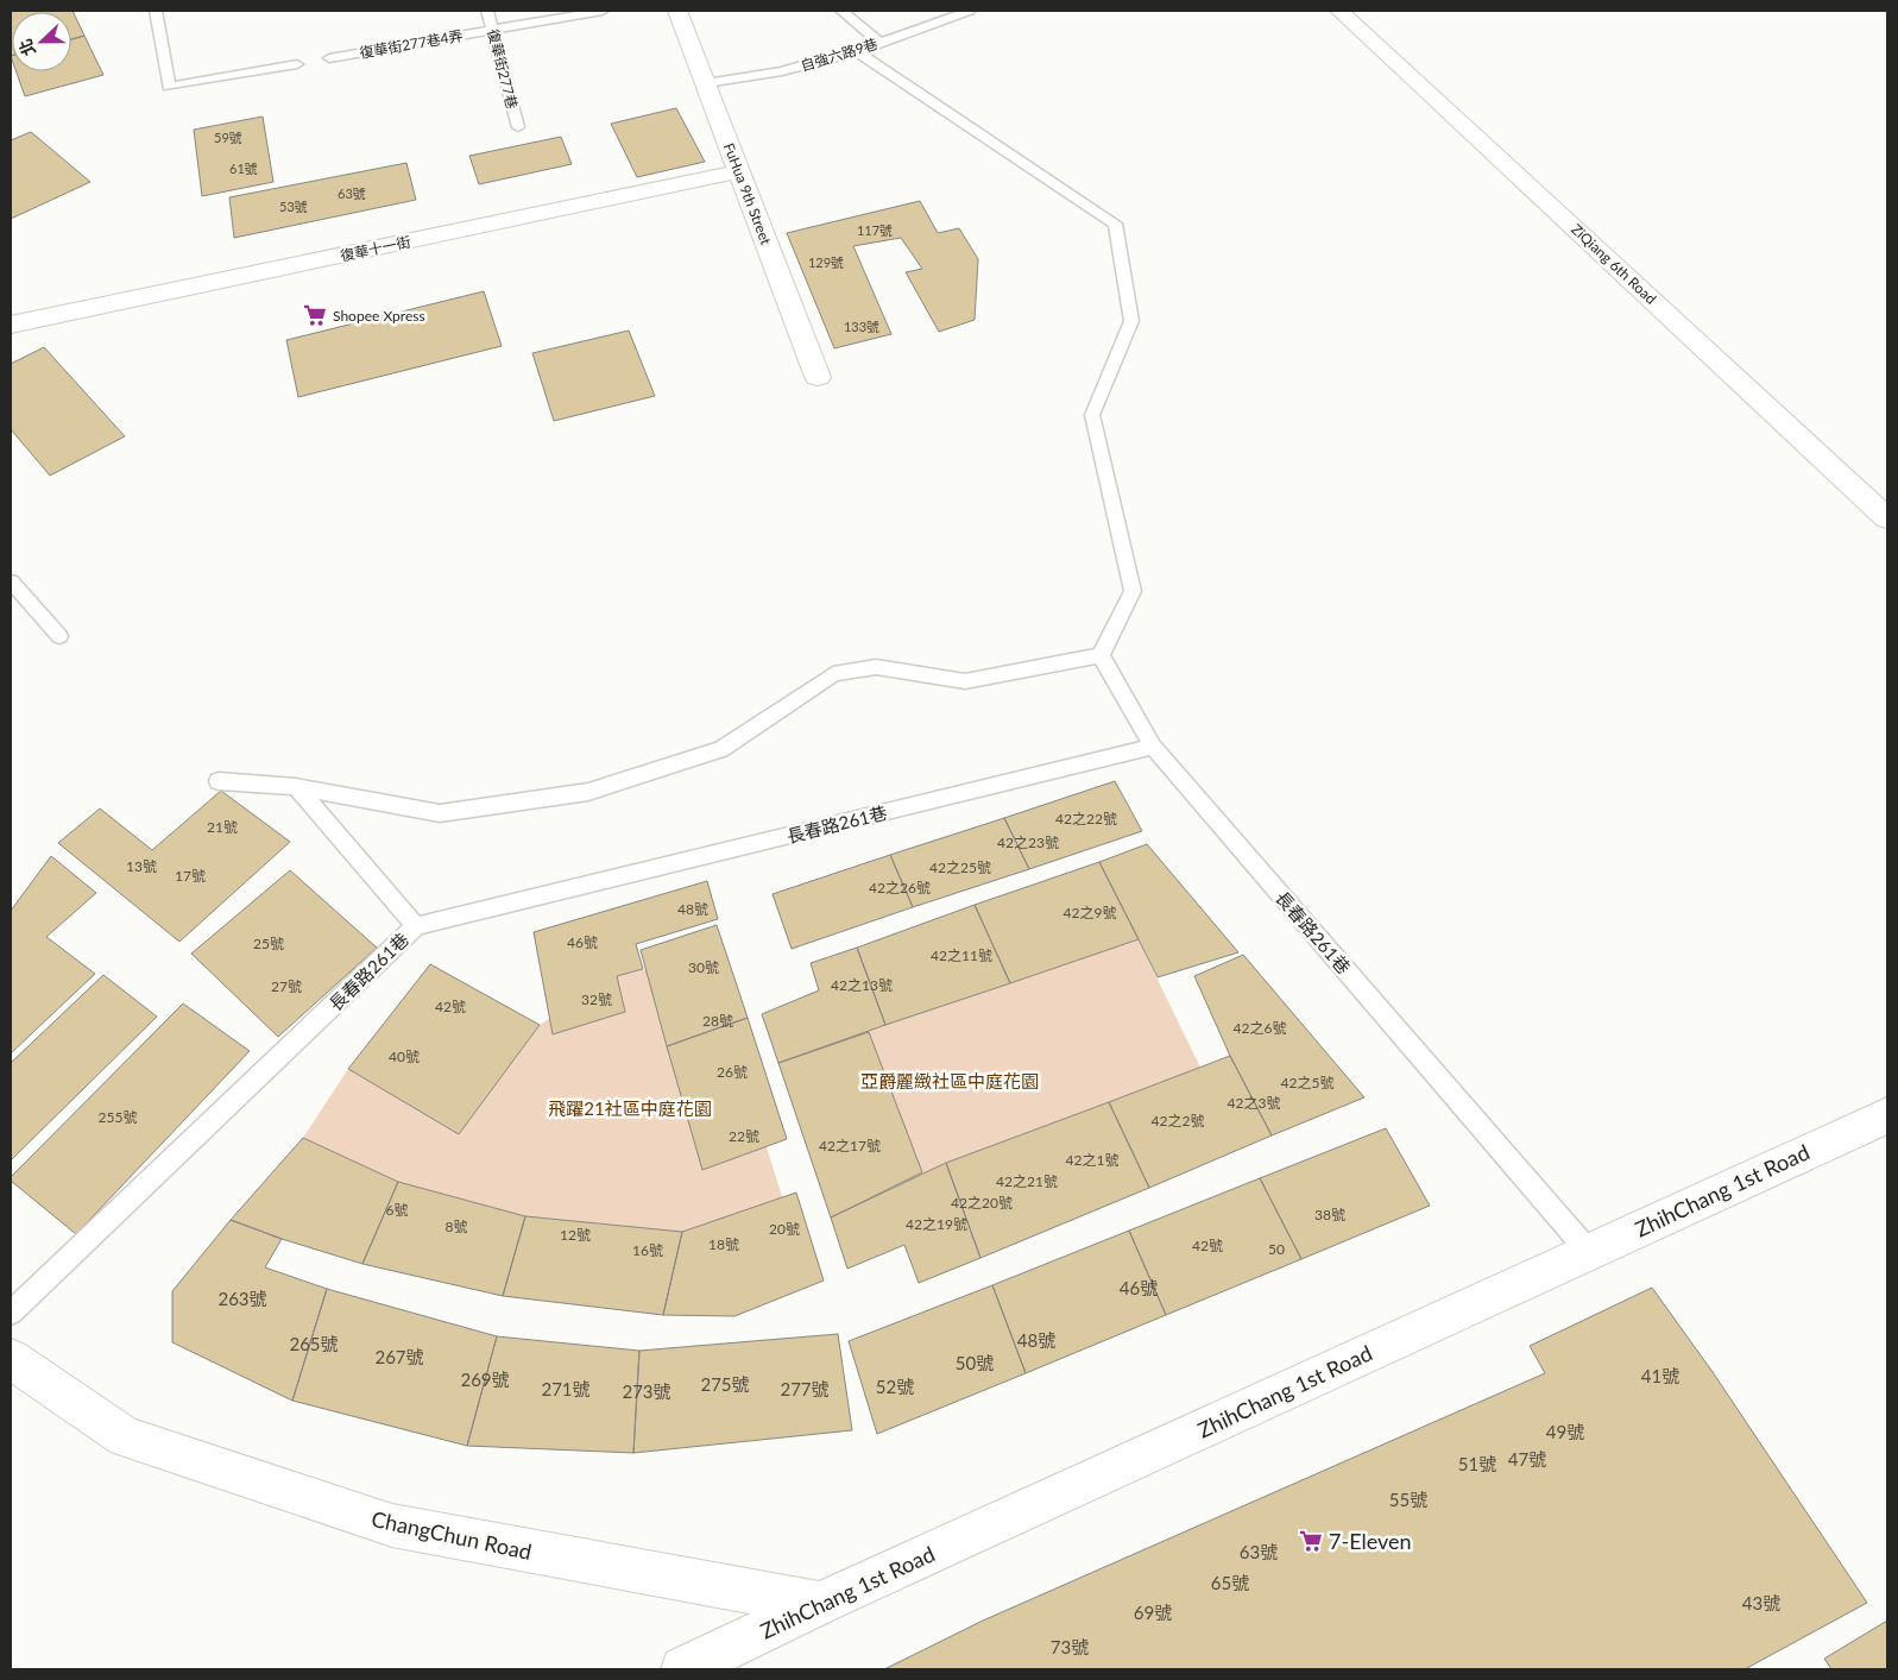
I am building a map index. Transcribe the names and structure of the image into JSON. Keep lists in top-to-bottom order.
{
  "streets": {
    "street": [
      "FuHua 9th Street",
      "復華十一街",
      "ZiQiang 6th Road",
      "ZhihChang 1st Road",
      "ChangChun Road"
    ],
    "lane": [
      "復華街277巷4弄",
      "自強六路9巷",
      "復華街277巷",
      "長春路261巷"
    ]
  },
  "crossings": [
    ["復華街277巷4弄", "復華街277巷"],
    ["自強六路9巷", "FuHua 9th Street"],
    ["FuHua 9th Street", "復華十一街"],
    ["長春路261巷", "ZhihChang 1st Road"],
    ["ZhihChang 1st Road", "ChangChun Road"]
  ],
  "parks": ["亞爵麗緻社區中庭花園", "飛躍21社區中庭花園"],
  "places": {
    "supermarket": ["Shopee Xpress", "7-Eleven"]
  },
  "house_numbers": [
    "59號",
    "61號",
    "63號",
    "53號",
    "117號",
    "129號",
    "133號",
    "42之22號",
    "21號",
    "42之23號",
    "13號",
    "42之25號",
    "17號",
    "42之26號",
    "48號",
    "42之9號",
    "46號",
    "25號",
    "42之11號",
    "30號",
    "42之13號",
    "27號",
    "32號",
    "42號",
    "28號",
    "42之6號",
    "40號",
    "26號",
    "42之5號",
    "42之3號",
    "255號",
    "42之2號",
    "22號",
    "42之17號",
    "42之1號",
    "42之21號",
    "42之20號",
    "6號",
    "38號",
    "42之19號",
    "8號",
    "20號",
    "12號",
    "18號",
    "42號",
    "50",
    "16號",
    "46號",
    "263號",
    "48號",
    "265號",
    "267號",
    "50號",
    "41號",
    "269號",
    "275號",
    "52號",
    "271號",
    "277號",
    "273號",
    "49號",
    "47號",
    "51號",
    "55號",
    "63號",
    "65號",
    "43號",
    "69號",
    "73號"
  ],
  "north": "left"
}
